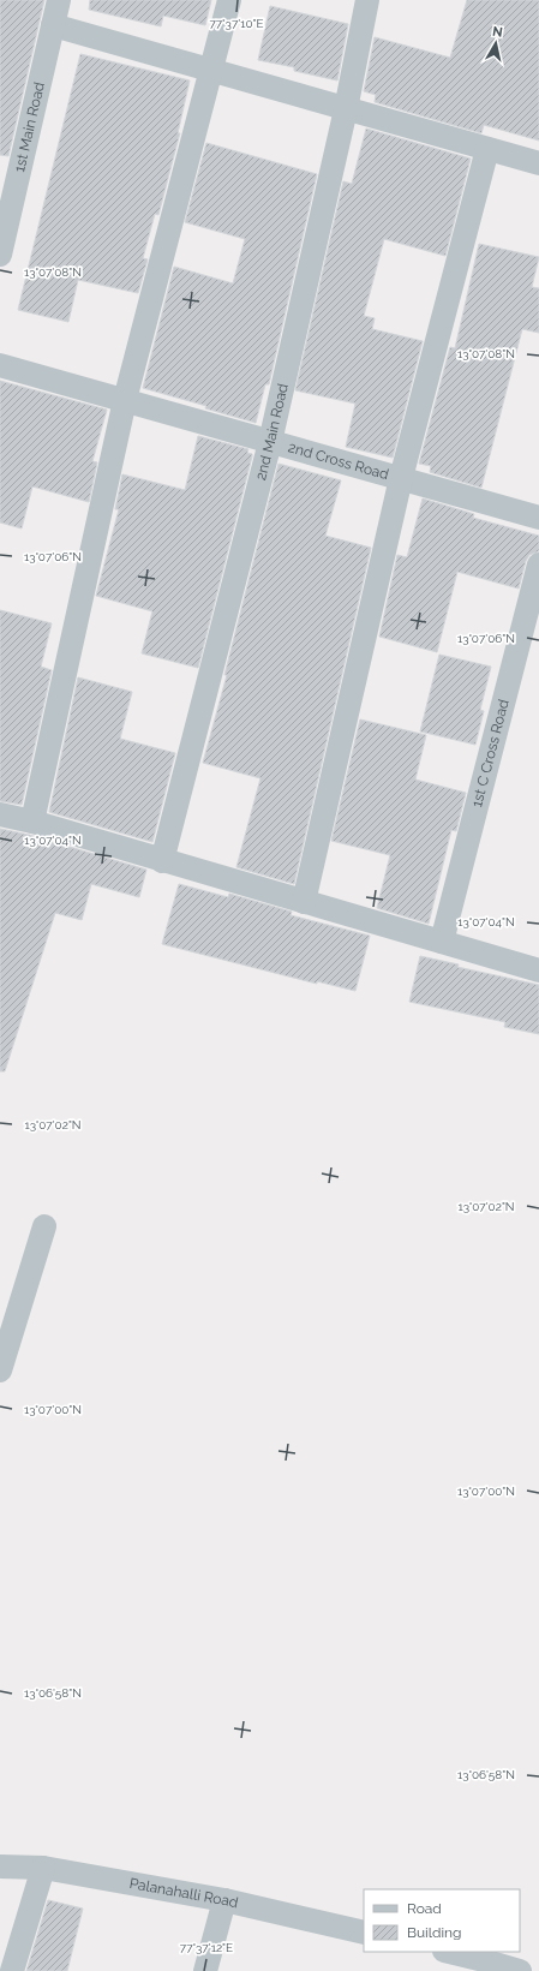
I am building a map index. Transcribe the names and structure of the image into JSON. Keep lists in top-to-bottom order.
{
  "streets": {
    "street": [
      "1st Main Road",
      "2nd Main Road",
      "2nd Cross Road",
      "1st C Cross Road",
      "Palanahalli Road"
    ]
  },
  "crossings": [
    ["2nd Main Road", "2nd Cross Road"]
  ],
  "legend": ["Road", "Building"],
  "north": "top",
  "coordinates": [
    "77°37'10\"E",
    "13°07'08\"N",
    "13°07'06\"N",
    "13°07'04\"N",
    "13°07'02\"N",
    "13°07'00\"N",
    "13°06'58\"N",
    "77°37'12\"E"
  ]
}
